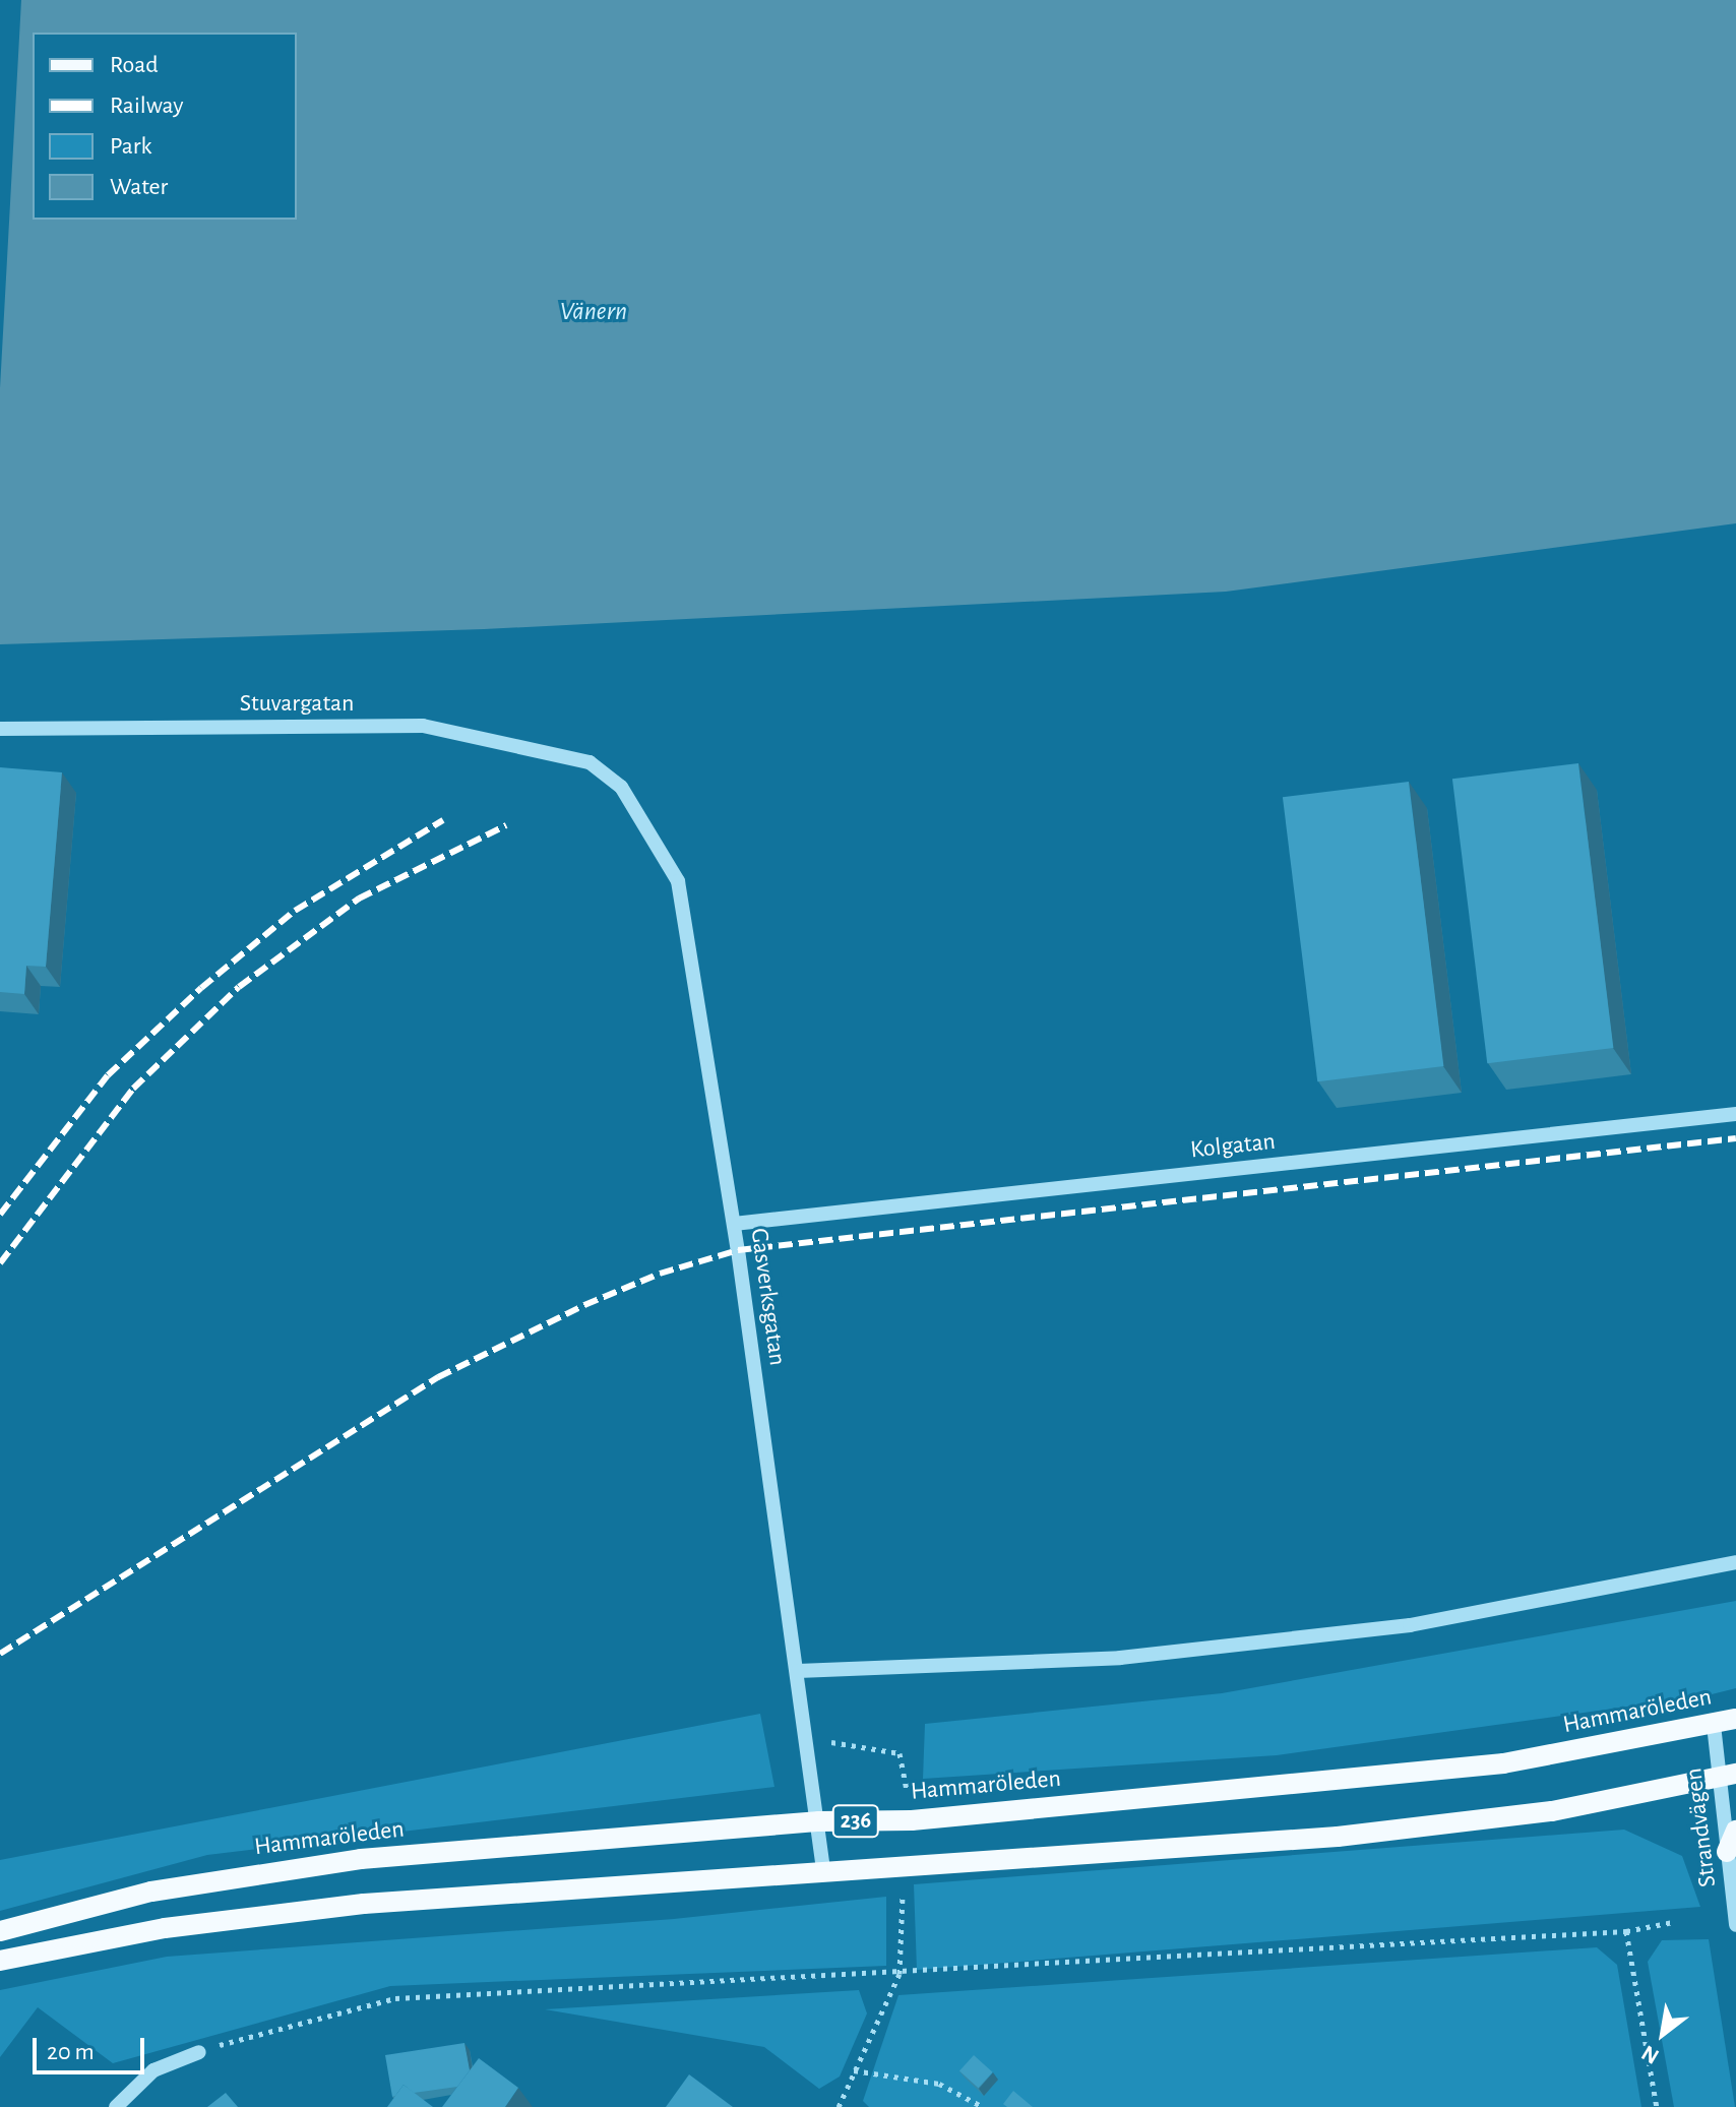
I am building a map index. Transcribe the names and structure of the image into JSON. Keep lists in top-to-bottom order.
{
  "streets": {
    "main road": ["Hammaröleden", "236"],
    "street": [
      "Stuvargatan",
      "Kolgatan",
      "Gasverksgatan",
      "Strandvägen"
    ]
  },
  "crossings": [
    ["Stuvargatan", "Gasverksgatan"],
    ["Kolgatan", "Gasverksgatan"],
    ["Gasverksgatan", "Hammaröleden"],
    ["Gasverksgatan", "236"],
    ["Hammaröleden", "Strandvägen"],
    ["236", "Strandvägen"]
  ],
  "water": ["Vänern"],
  "legend": [
    "Road",
    "Railway",
    "Park",
    "Water"
  ],
  "scale_bar": "20 m",
  "north": "bottom left"
}
